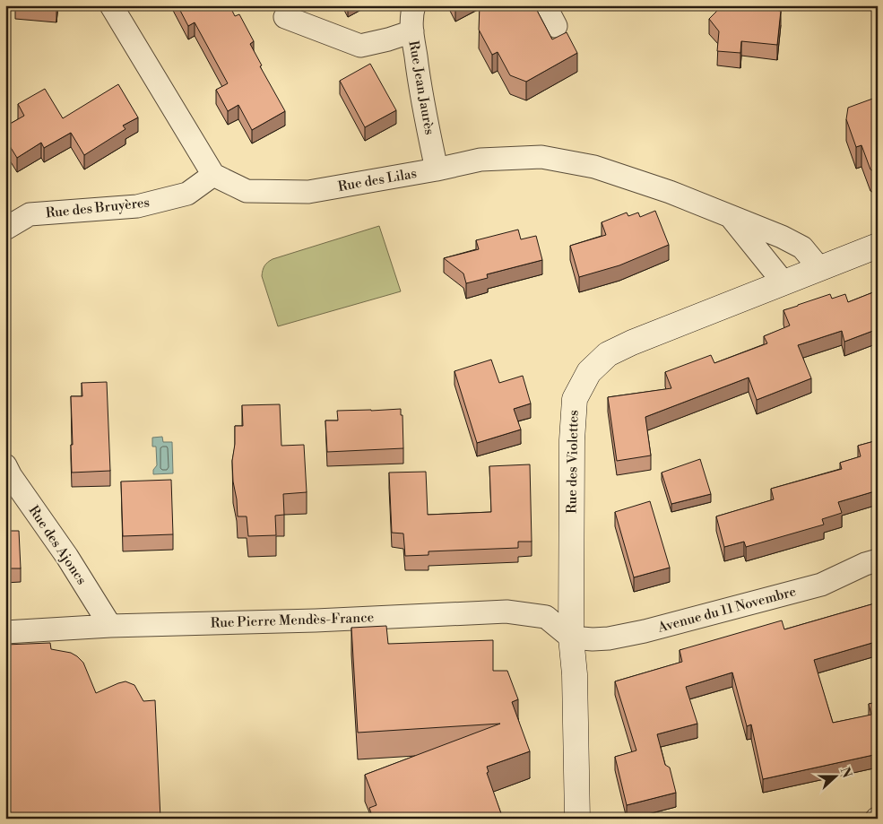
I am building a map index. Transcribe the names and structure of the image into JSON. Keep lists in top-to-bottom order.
{
  "streets": {
    "street": [
      "Rue Jean Jaurès",
      "Rue des Lilas",
      "Rue des Bruyères",
      "Rue des Violettes",
      "Rue des Ajoncs",
      "Avenue du 11 Novembre",
      "Rue Pierre Mendès-France"
    ]
  },
  "crossings": [
    ["Rue Jean Jaurès", "Rue des Lilas"],
    ["Rue des Lilas", "Rue des Bruyères"],
    ["Rue des Lilas", "Rue des Violettes"],
    ["Rue des Violettes", "Avenue du 11 Novembre"],
    ["Rue des Violettes", "Rue Pierre Mendès-France"],
    ["Rue des Ajoncs", "Rue Pierre Mendès-France"],
    ["Avenue du 11 Novembre", "Rue Pierre Mendès-France"]
  ],
  "north": "right"
}
